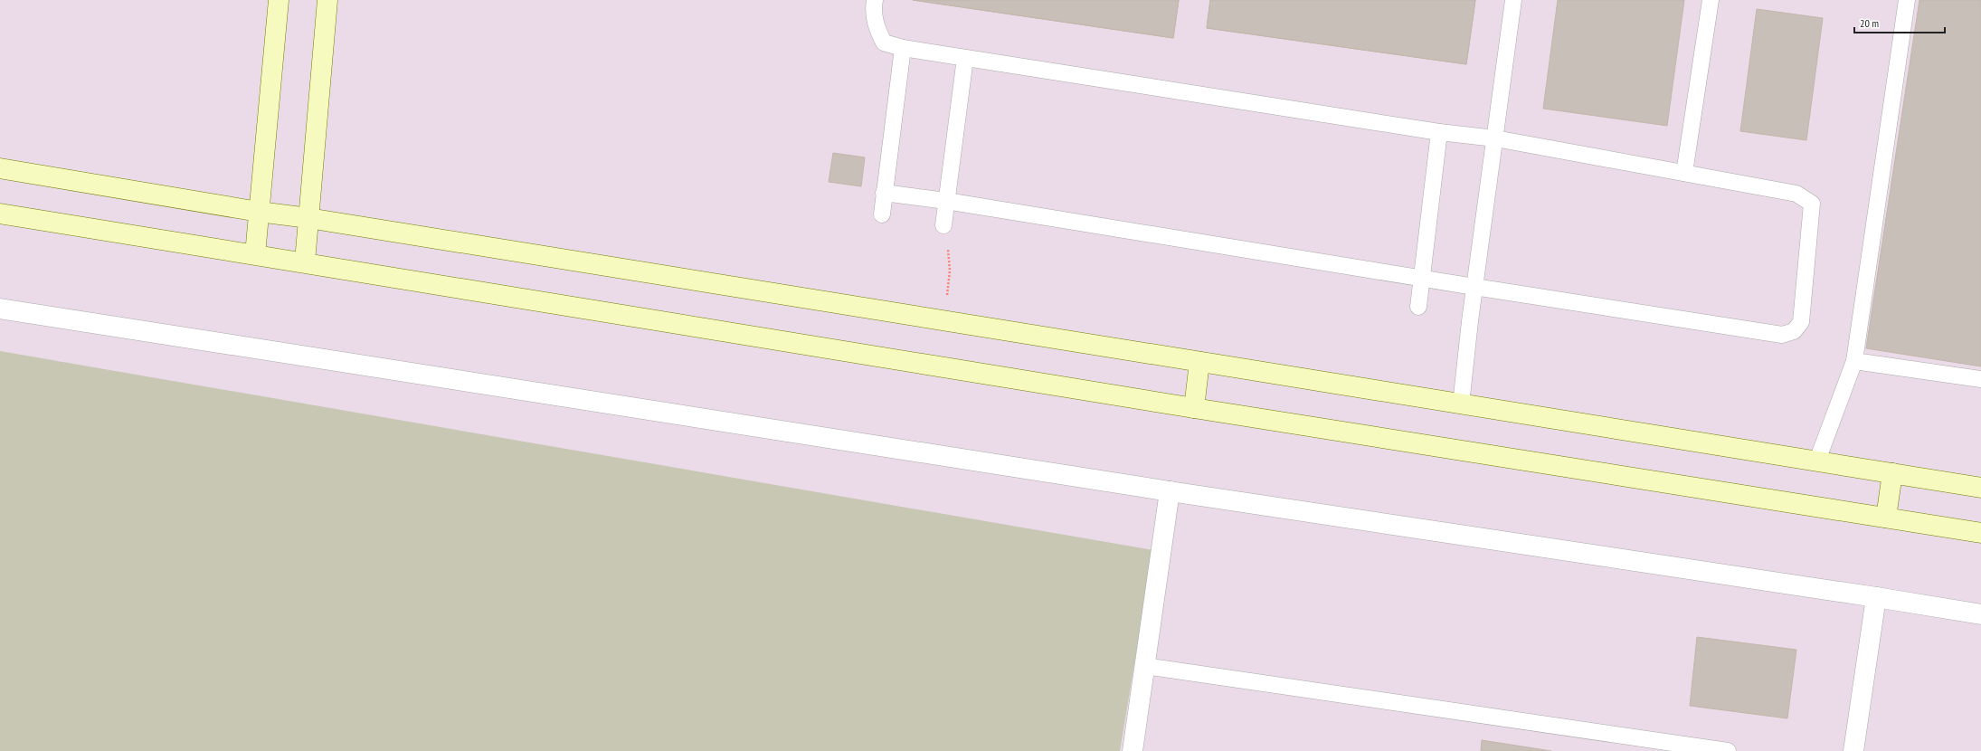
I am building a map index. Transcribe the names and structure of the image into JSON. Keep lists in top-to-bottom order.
{
  "scale_bar": "20 m"
}
